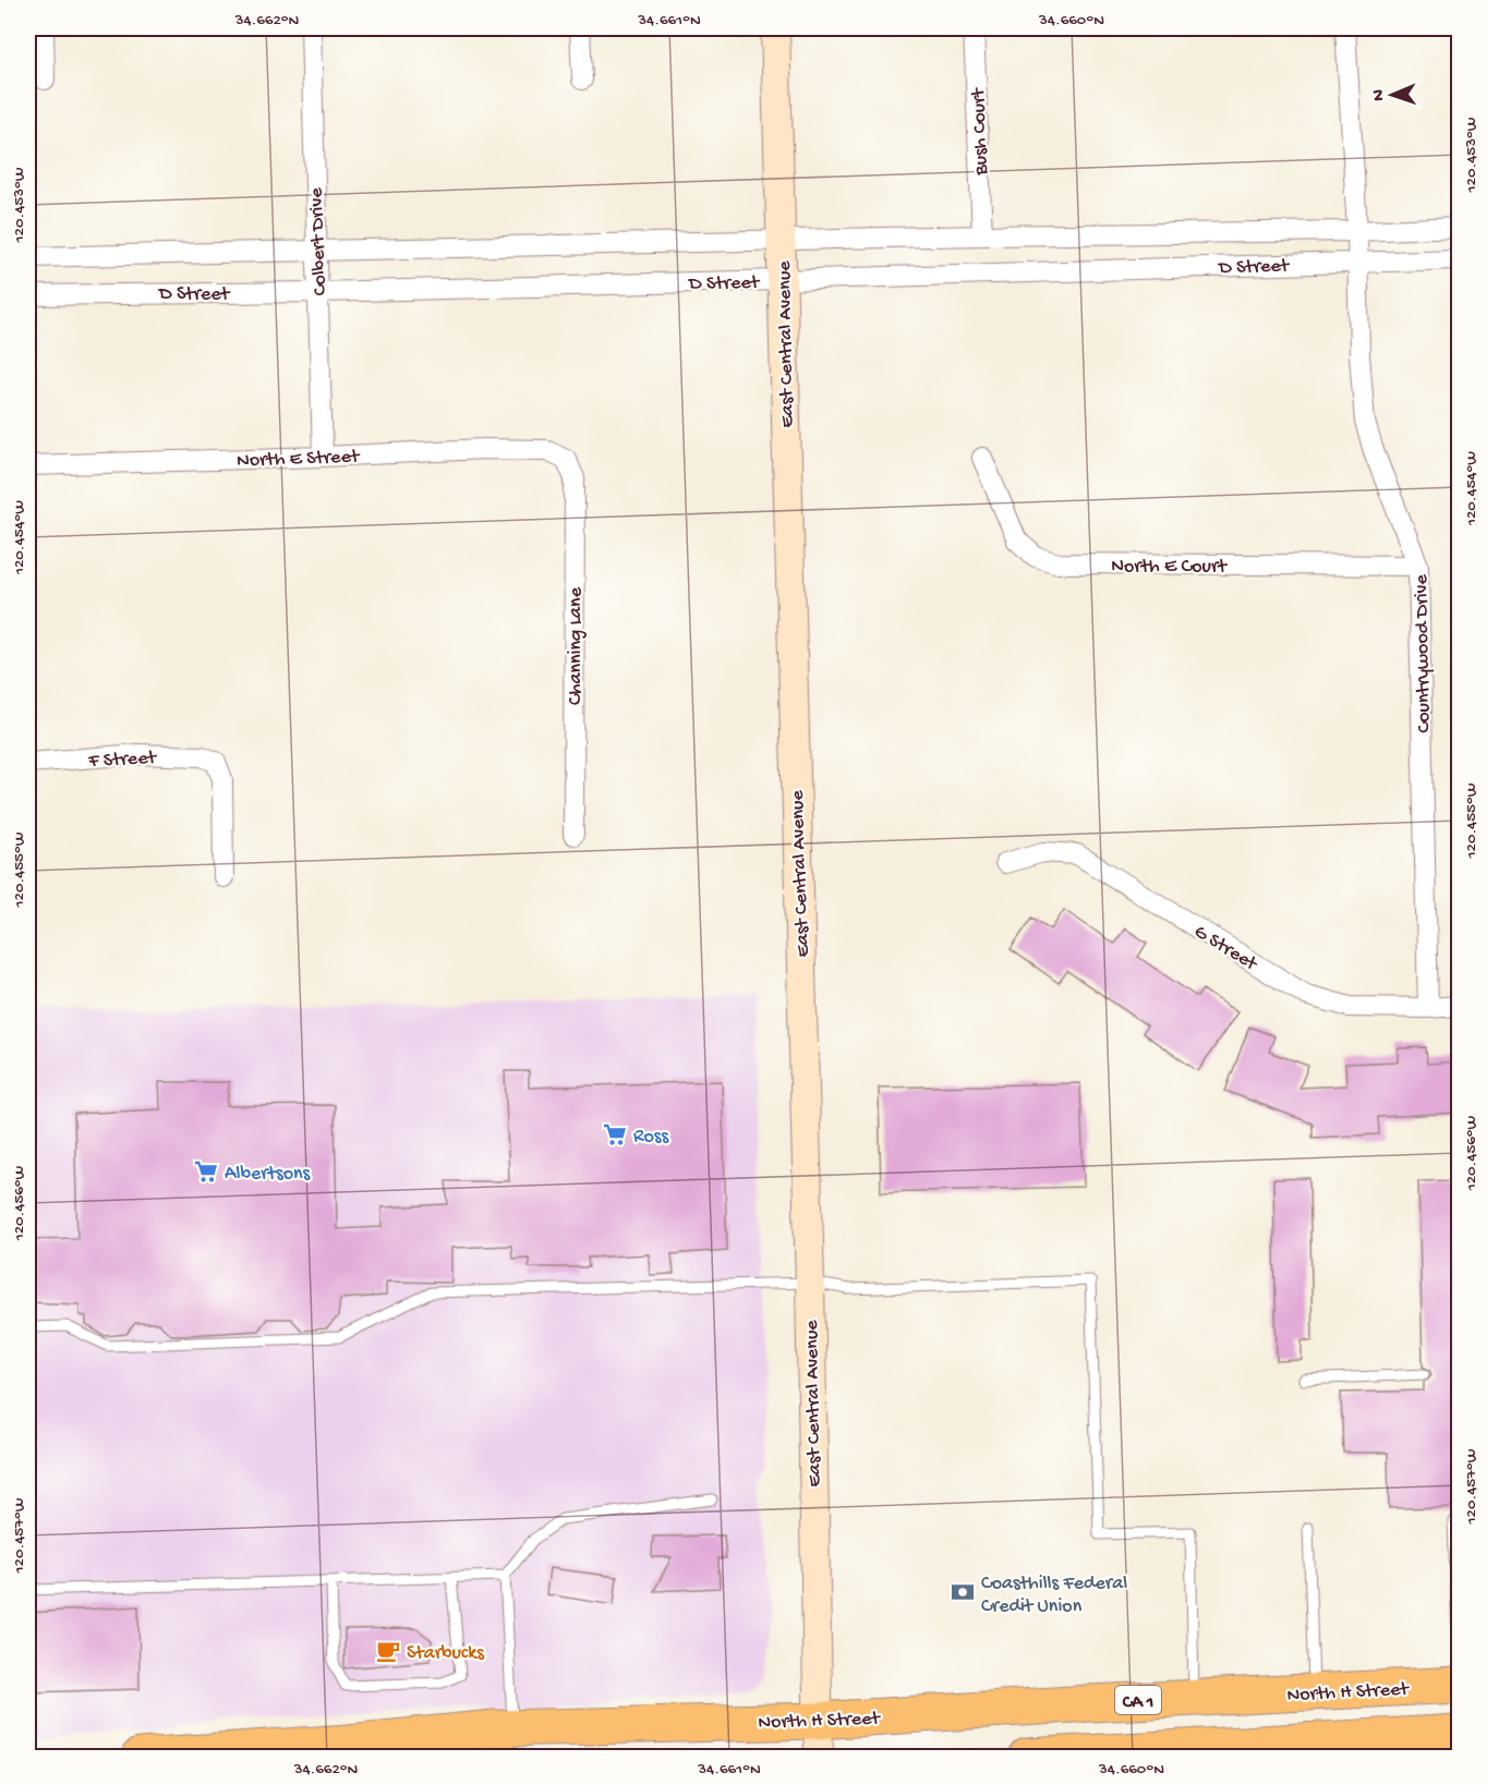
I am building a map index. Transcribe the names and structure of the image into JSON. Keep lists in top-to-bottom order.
{
  "streets": {
    "highway": ["North H Street", "CA 1"],
    "main road": ["East Central Avenue"],
    "street": [
      "Bush Court",
      "Colbert Drive",
      "D Street",
      "North E Street",
      "North E Court",
      "Channing Lane",
      "Countrywood Drive",
      "F Street",
      "G Street"
    ]
  },
  "crossings": [
    ["Bush Court", "D Street"],
    ["Colbert Drive", "D Street"],
    ["Colbert Drive", "North E Street"],
    ["D Street", "East Central Avenue"],
    ["D Street", "Countrywood Drive"],
    ["East Central Avenue", "North H Street"],
    ["North E Street", "Channing Lane"],
    ["North E Court", "Countrywood Drive"],
    ["Countrywood Drive", "G Street"]
  ],
  "places": {
    "supermarket": ["Ross", "Albertsons"],
    "bank": ["Coasthills Federal Credit Union"],
    "cafe": ["Starbucks"]
  },
  "north": "left",
  "coordinates": [
    "34.662°N",
    "34.661°N",
    "34.660°N",
    "120.453°W",
    "120.454°W",
    "120.455°W",
    "120.456°W",
    "120.457°W"
  ]
}
